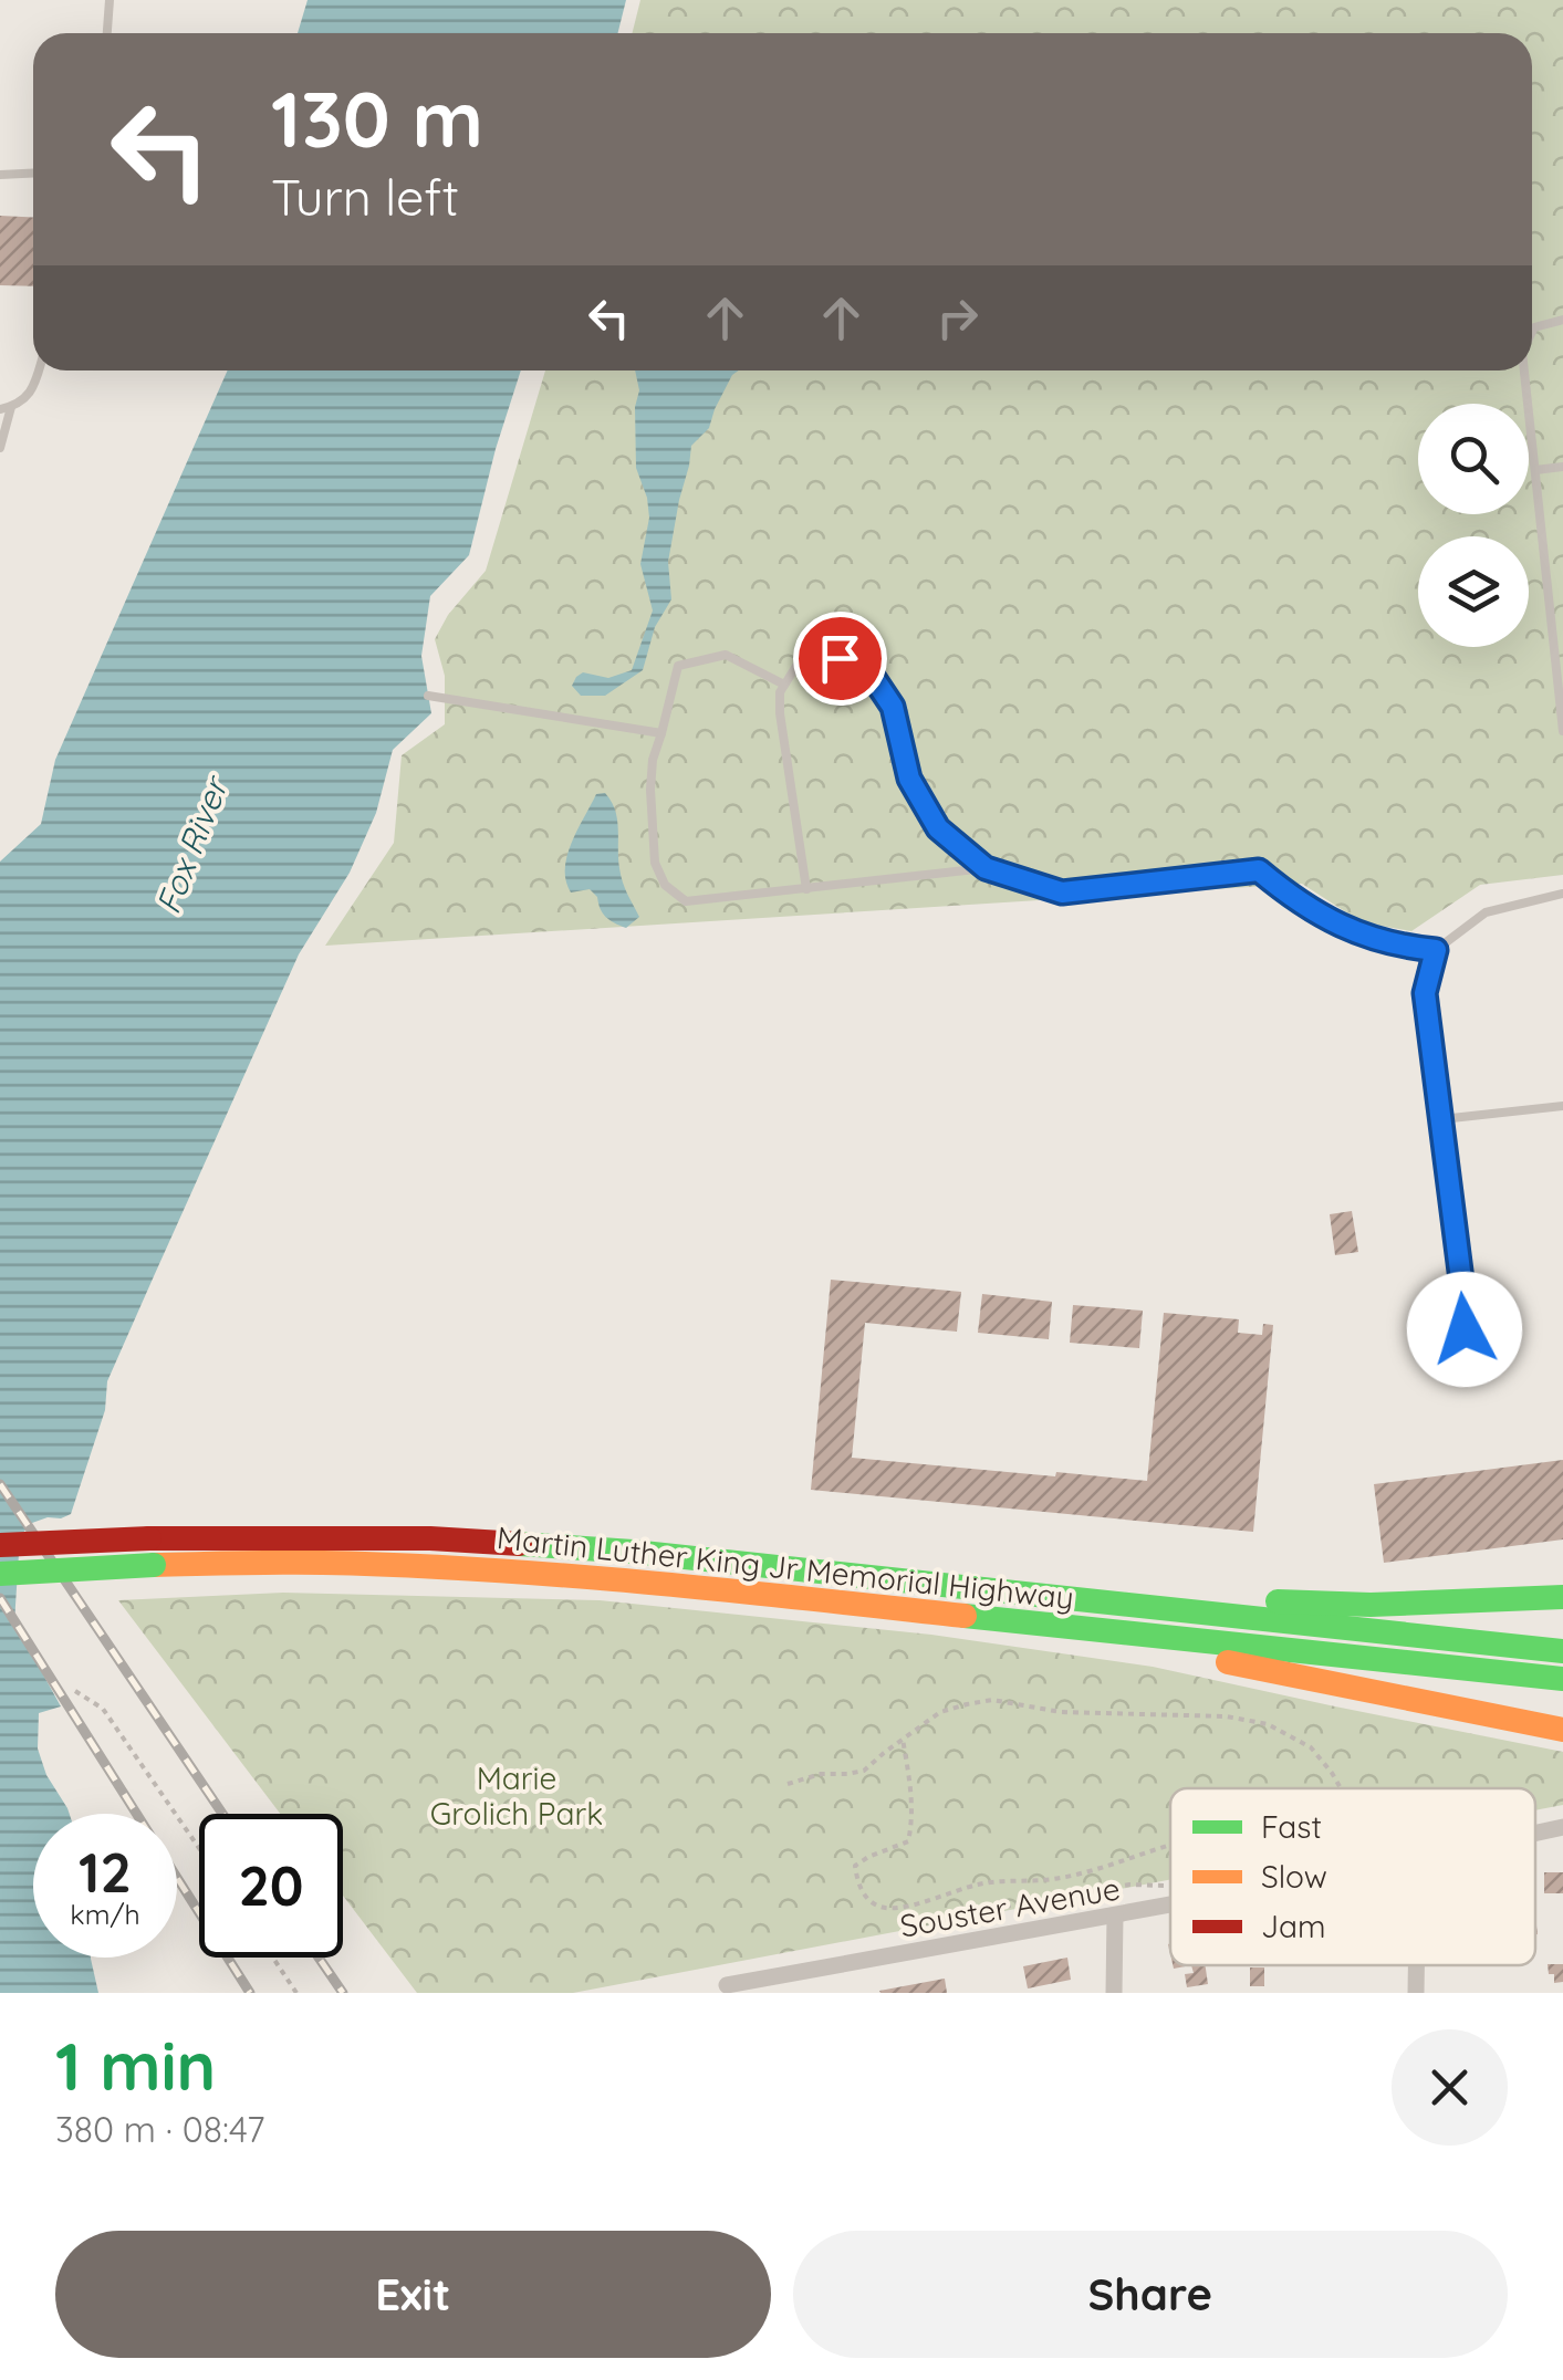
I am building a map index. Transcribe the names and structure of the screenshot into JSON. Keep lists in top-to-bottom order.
{
  "streets": {
    "highway": ["Martin Luther King Jr Memorial Highway"],
    "street": ["Souster Avenue"]
  },
  "water": ["Fox River"],
  "parks": ["Marie Grolich Park"],
  "legend": ["Fast", "Slow", "Jam"],
  "page": {
    "turn": ["130 m", "Turn left"],
    "speed": "12 km/h",
    "limit": "20",
    "heading": ["1 min", "380 m · 08:47"],
    "buttons": ["Exit", "Share"]
  }
}
